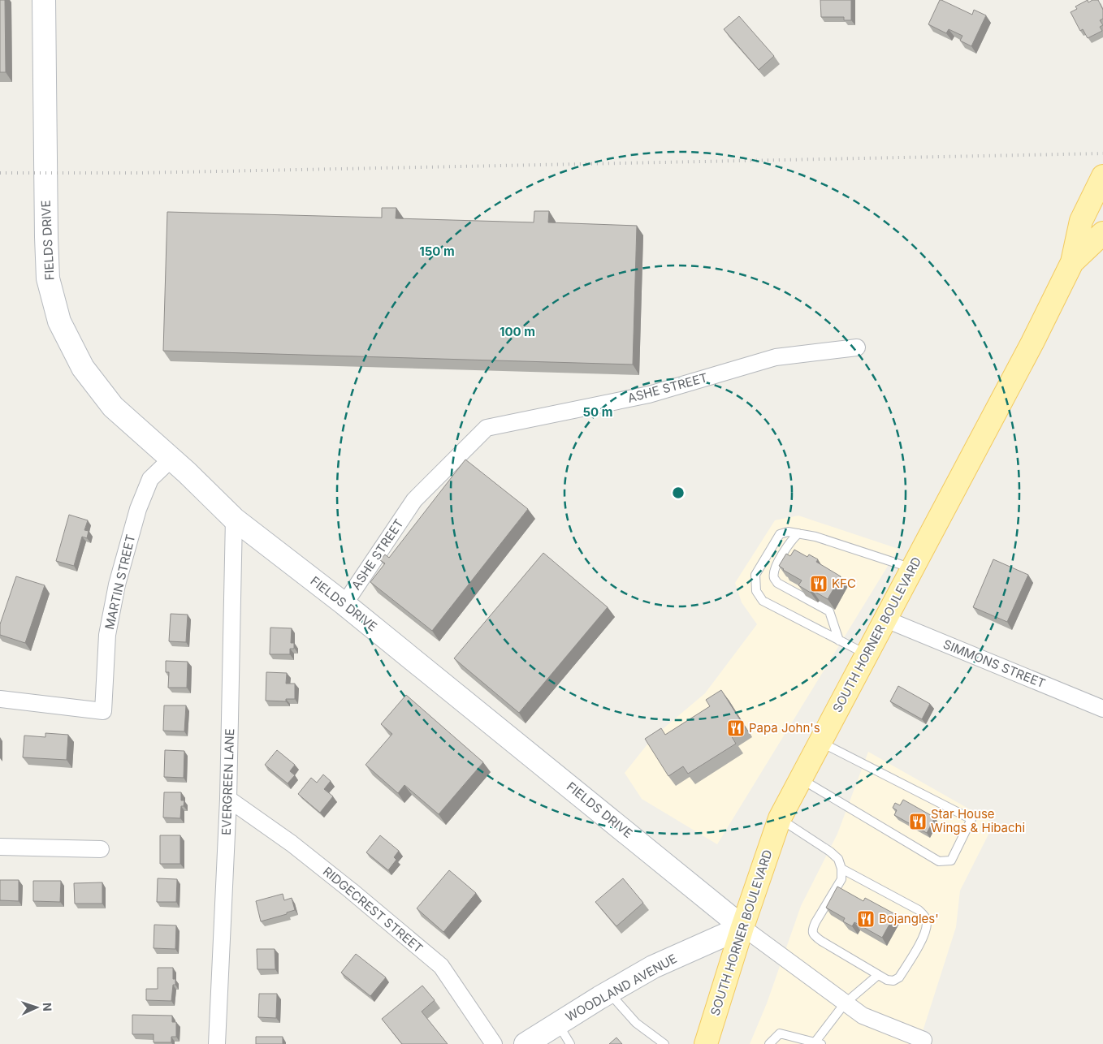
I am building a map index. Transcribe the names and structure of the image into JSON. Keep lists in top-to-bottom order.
{
  "streets": {
    "main road": ["SOUTH HORNER BOULEVARD"],
    "street": [
      "FIELDS DRIVE",
      "ASHE STREET",
      "MARTIN STREET",
      "SIMMONS STREET",
      "EVERGREEN LANE",
      "RIDGECREST STREET",
      "WOODLAND AVENUE"
    ]
  },
  "crossings": [
    ["FIELDS DRIVE", "ASHE STREET"],
    ["FIELDS DRIVE", "MARTIN STREET"],
    ["FIELDS DRIVE", "SOUTH HORNER BOULEVARD"],
    ["FIELDS DRIVE", "EVERGREEN LANE"],
    ["FIELDS DRIVE", "WOODLAND AVENUE"],
    ["SOUTH HORNER BOULEVARD", "SIMMONS STREET"],
    ["SOUTH HORNER BOULEVARD", "WOODLAND AVENUE"],
    ["EVERGREEN LANE", "RIDGECREST STREET"]
  ],
  "places": {
    "restaurant": [
      "KFC",
      "Papa John's",
      "Star House Wings & Hibachi",
      "Bojangles'"
    ]
  },
  "north": "right",
  "rings": ["150 m", "100 m", "50 m"]
}
